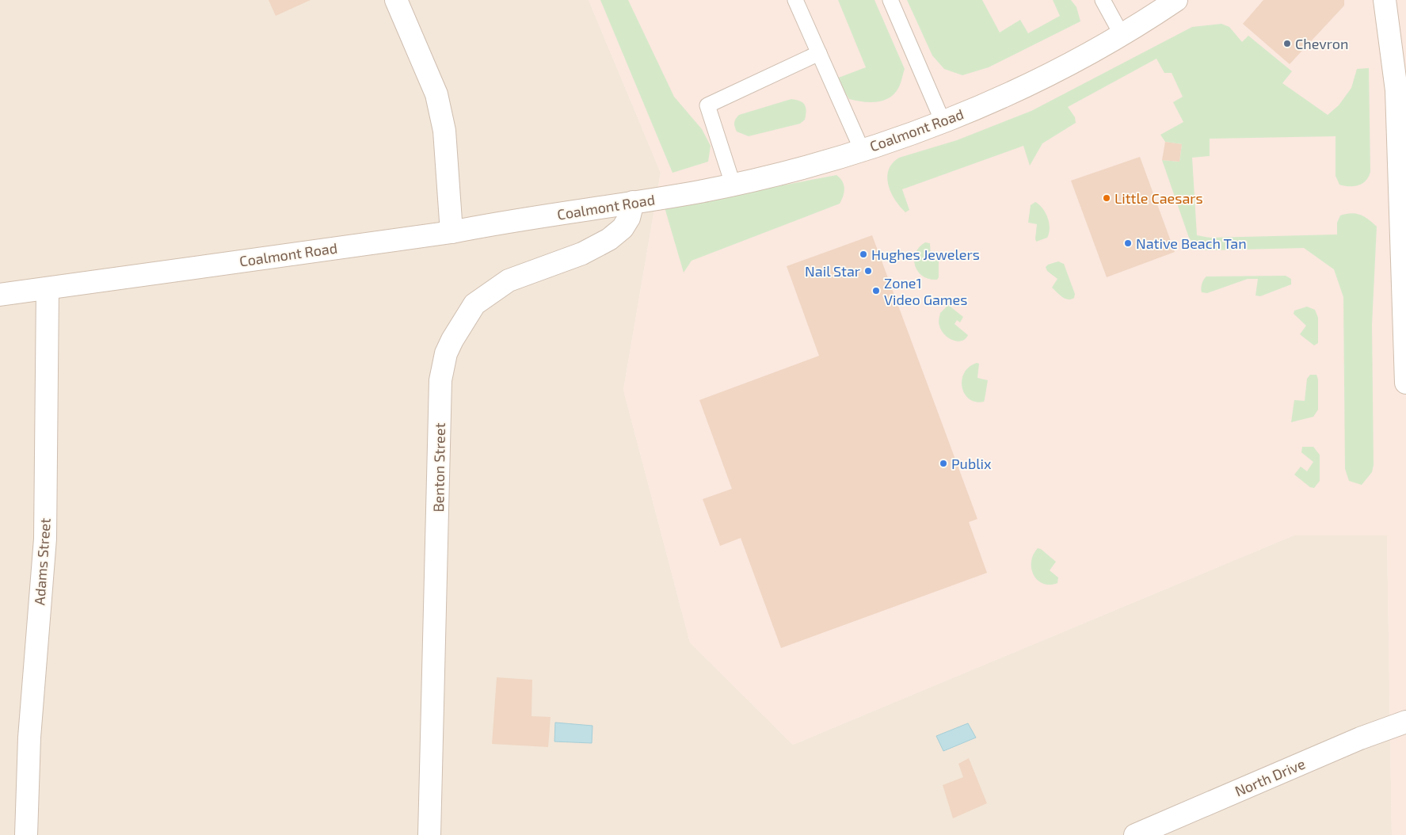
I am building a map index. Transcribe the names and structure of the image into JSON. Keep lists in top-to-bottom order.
{
  "streets": {
    "street": [
      "Coalmont Road",
      "Benton Street",
      "Adams Street",
      "North Drive"
    ]
  },
  "crossings": [
    ["Coalmont Road", "Benton Street"],
    ["Coalmont Road", "Adams Street"]
  ],
  "places": [
    "Chevron",
    "Little Caesars",
    "Native Beach Tan",
    "Hughes Jewelers",
    "Nail Star",
    "Zone1 Video Games",
    "Publix"
  ]
}
